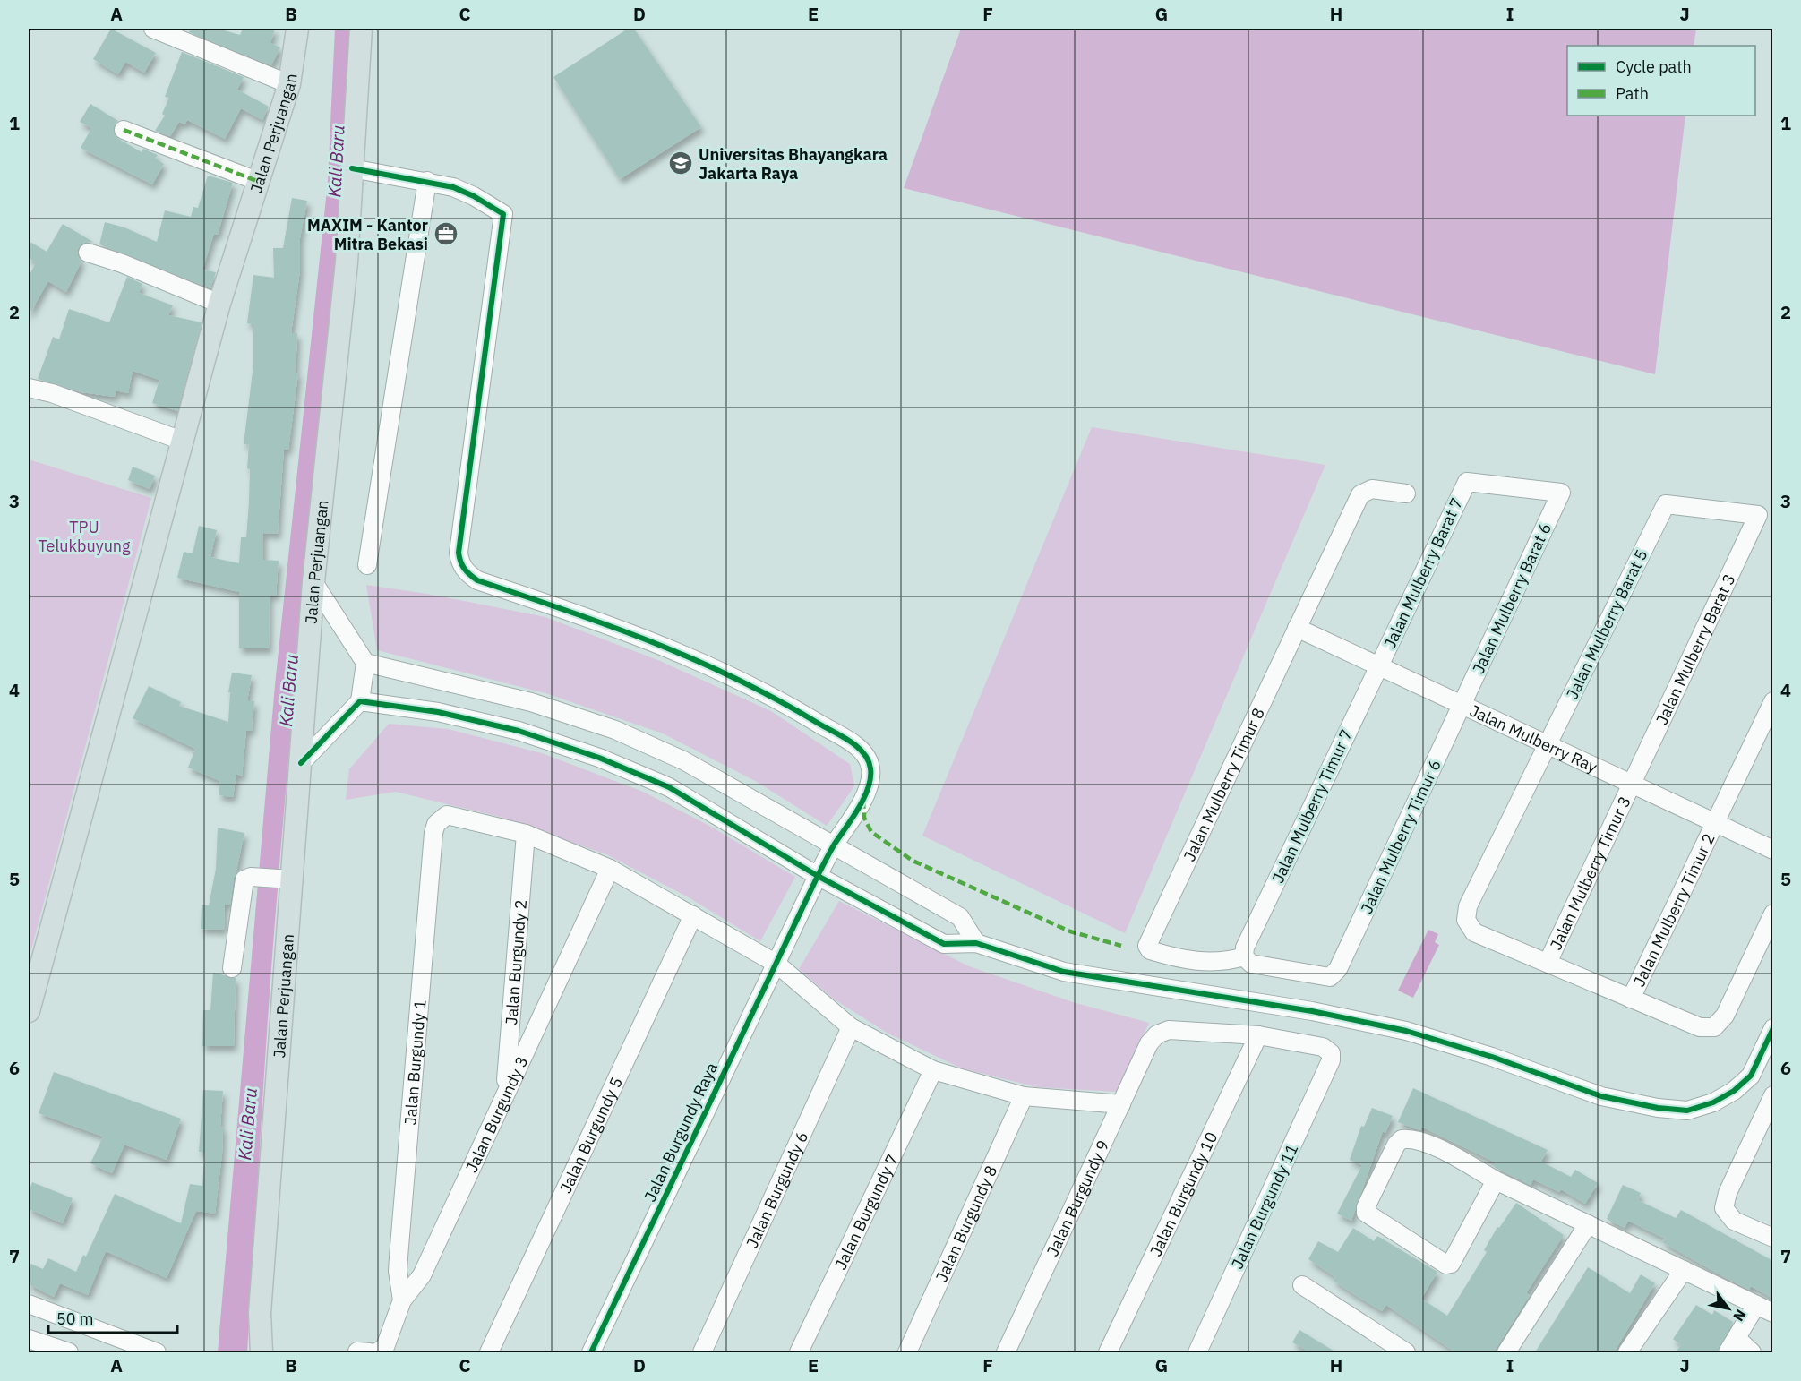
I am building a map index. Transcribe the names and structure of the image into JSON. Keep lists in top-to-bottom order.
{
  "streets": {
    "main road": ["Jalan Perjuangan"],
    "street": [
      "Jalan Mulberry Barat 7",
      "Jalan Mulberry Barat 6",
      "Jalan Mulberry Barat 5",
      "Jalan Mulberry Barat 3",
      "Jalan Mulberry Ray",
      "Jalan Mulberry Timur 8",
      "Jalan Mulberry Timur 7",
      "Jalan Mulberry Timur 6",
      "Jalan Mulberry Timur 3",
      "Jalan Mulberry Timur 2",
      "Jalan Burgundy 2",
      "Jalan Burgundy 1",
      "Jalan Burgundy 3",
      "Jalan Burgundy Raya",
      "Jalan Burgundy 5",
      "Jalan Burgundy 6",
      "Jalan Burgundy 10",
      "Jalan Burgundy 9",
      "Jalan Burgundy 11",
      "Jalan Burgundy 7",
      "Jalan Burgundy 8"
    ]
  },
  "crossings": [
    ["Jalan Mulberry Barat 7", "Jalan Mulberry Barat 6"],
    ["Jalan Mulberry Barat 7", "Jalan Mulberry Ray"],
    ["Jalan Mulberry Barat 7", "Jalan Mulberry Timur 7"],
    ["Jalan Mulberry Barat 6", "Jalan Mulberry Ray"],
    ["Jalan Mulberry Barat 6", "Jalan Mulberry Timur 6"],
    ["Jalan Mulberry Barat 5", "Jalan Mulberry Barat 3"],
    ["Jalan Mulberry Barat 5", "Jalan Mulberry Ray"],
    ["Jalan Mulberry Barat 5", "Jalan Mulberry Timur 3"],
    ["Jalan Mulberry Barat 3", "Jalan Mulberry Ray"],
    ["Jalan Mulberry Barat 3", "Jalan Mulberry Timur 3"],
    ["Jalan Mulberry Ray", "Jalan Mulberry Timur 8"],
    ["Jalan Mulberry Ray", "Jalan Mulberry Timur 7"],
    ["Jalan Mulberry Ray", "Jalan Mulberry Timur 6"],
    ["Jalan Mulberry Ray", "Jalan Mulberry Timur 3"],
    ["Jalan Mulberry Ray", "Jalan Mulberry Timur 2"],
    ["Jalan Mulberry Timur 8", "Jalan Mulberry Timur 7"],
    ["Jalan Mulberry Timur 8", "Jalan Mulberry Timur 6"],
    ["Jalan Mulberry Timur 7", "Jalan Mulberry Timur 6"],
    ["Jalan Burgundy 2", "Jalan Burgundy 1"],
    ["Jalan Burgundy 2", "Jalan Burgundy 3"],
    ["Jalan Burgundy 1", "Jalan Burgundy 3"],
    ["Jalan Burgundy 10", "Jalan Burgundy 9"],
    ["Jalan Burgundy 10", "Jalan Burgundy 11"],
    ["Jalan Burgundy 9", "Jalan Burgundy 11"]
  ],
  "water": ["Kali Baru"],
  "parks": ["TPU Telukbuyung"],
  "places": {
    "school or university": ["Universitas Bhayangkara Jakarta Raya"],
    "office": ["MAXIM - Kantor Mitra Bekasi"]
  },
  "legend": ["Cycle path", "Path"],
  "scale_bar": "50 m",
  "north": "bottom right",
  "grid": {
    "columns": [
      "A",
      "B",
      "C",
      "D",
      "E",
      "F",
      "G",
      "H",
      "I",
      "J"
    ],
    "rows": [
      "1",
      "2",
      "3",
      "4",
      "5",
      "6",
      "7"
    ]
  }
}
